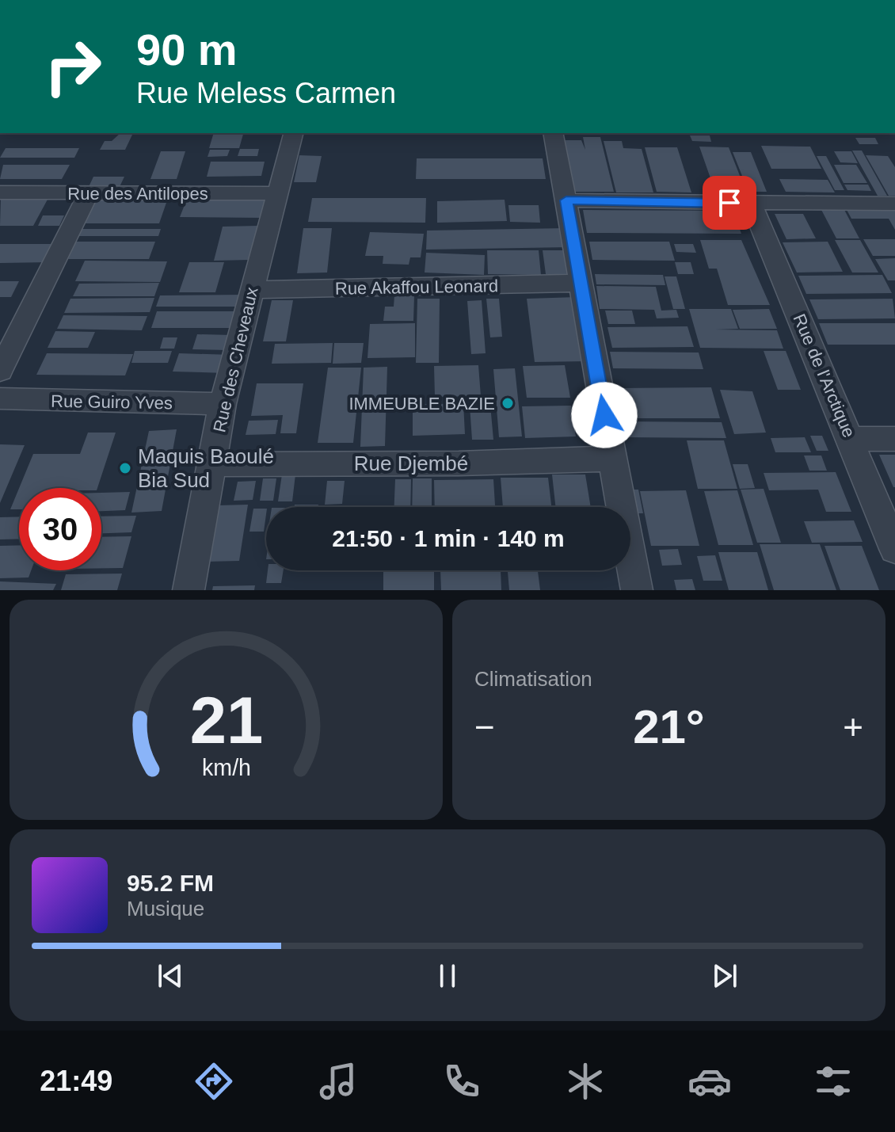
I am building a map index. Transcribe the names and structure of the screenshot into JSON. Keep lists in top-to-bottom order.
{
  "streets": {
    "street": [
      "Rue des Antilopes",
      "Rue Akaffou Leonard",
      "Rue des Cheveaux",
      "Rue de l'Arctique",
      "Rue Guiro Yves",
      "Rue Djembé"
    ]
  },
  "crossings": [
    ["Rue des Antilopes", "Rue des Cheveaux"],
    ["Rue Akaffou Leonard", "Rue des Cheveaux"],
    ["Rue des Cheveaux", "Rue Guiro Yves"],
    ["Rue des Cheveaux", "Rue Djembé"]
  ],
  "places": ["IMMEUBLE BAZIE", "Maquis Baoulé Bia Sud"],
  "page": {
    "turn": ["90 m", "Rue Meless Carmen"],
    "limit": "30",
    "trip": "21:50 · 1 min · 140 m",
    "tile": "Climatisation",
    "heat": ["−", "21°", "+"],
    "song": ["95.2 FM", "Musique"],
    "tabs": "21:49",
    "gauge": ["21", "km/h"]
  }
}
